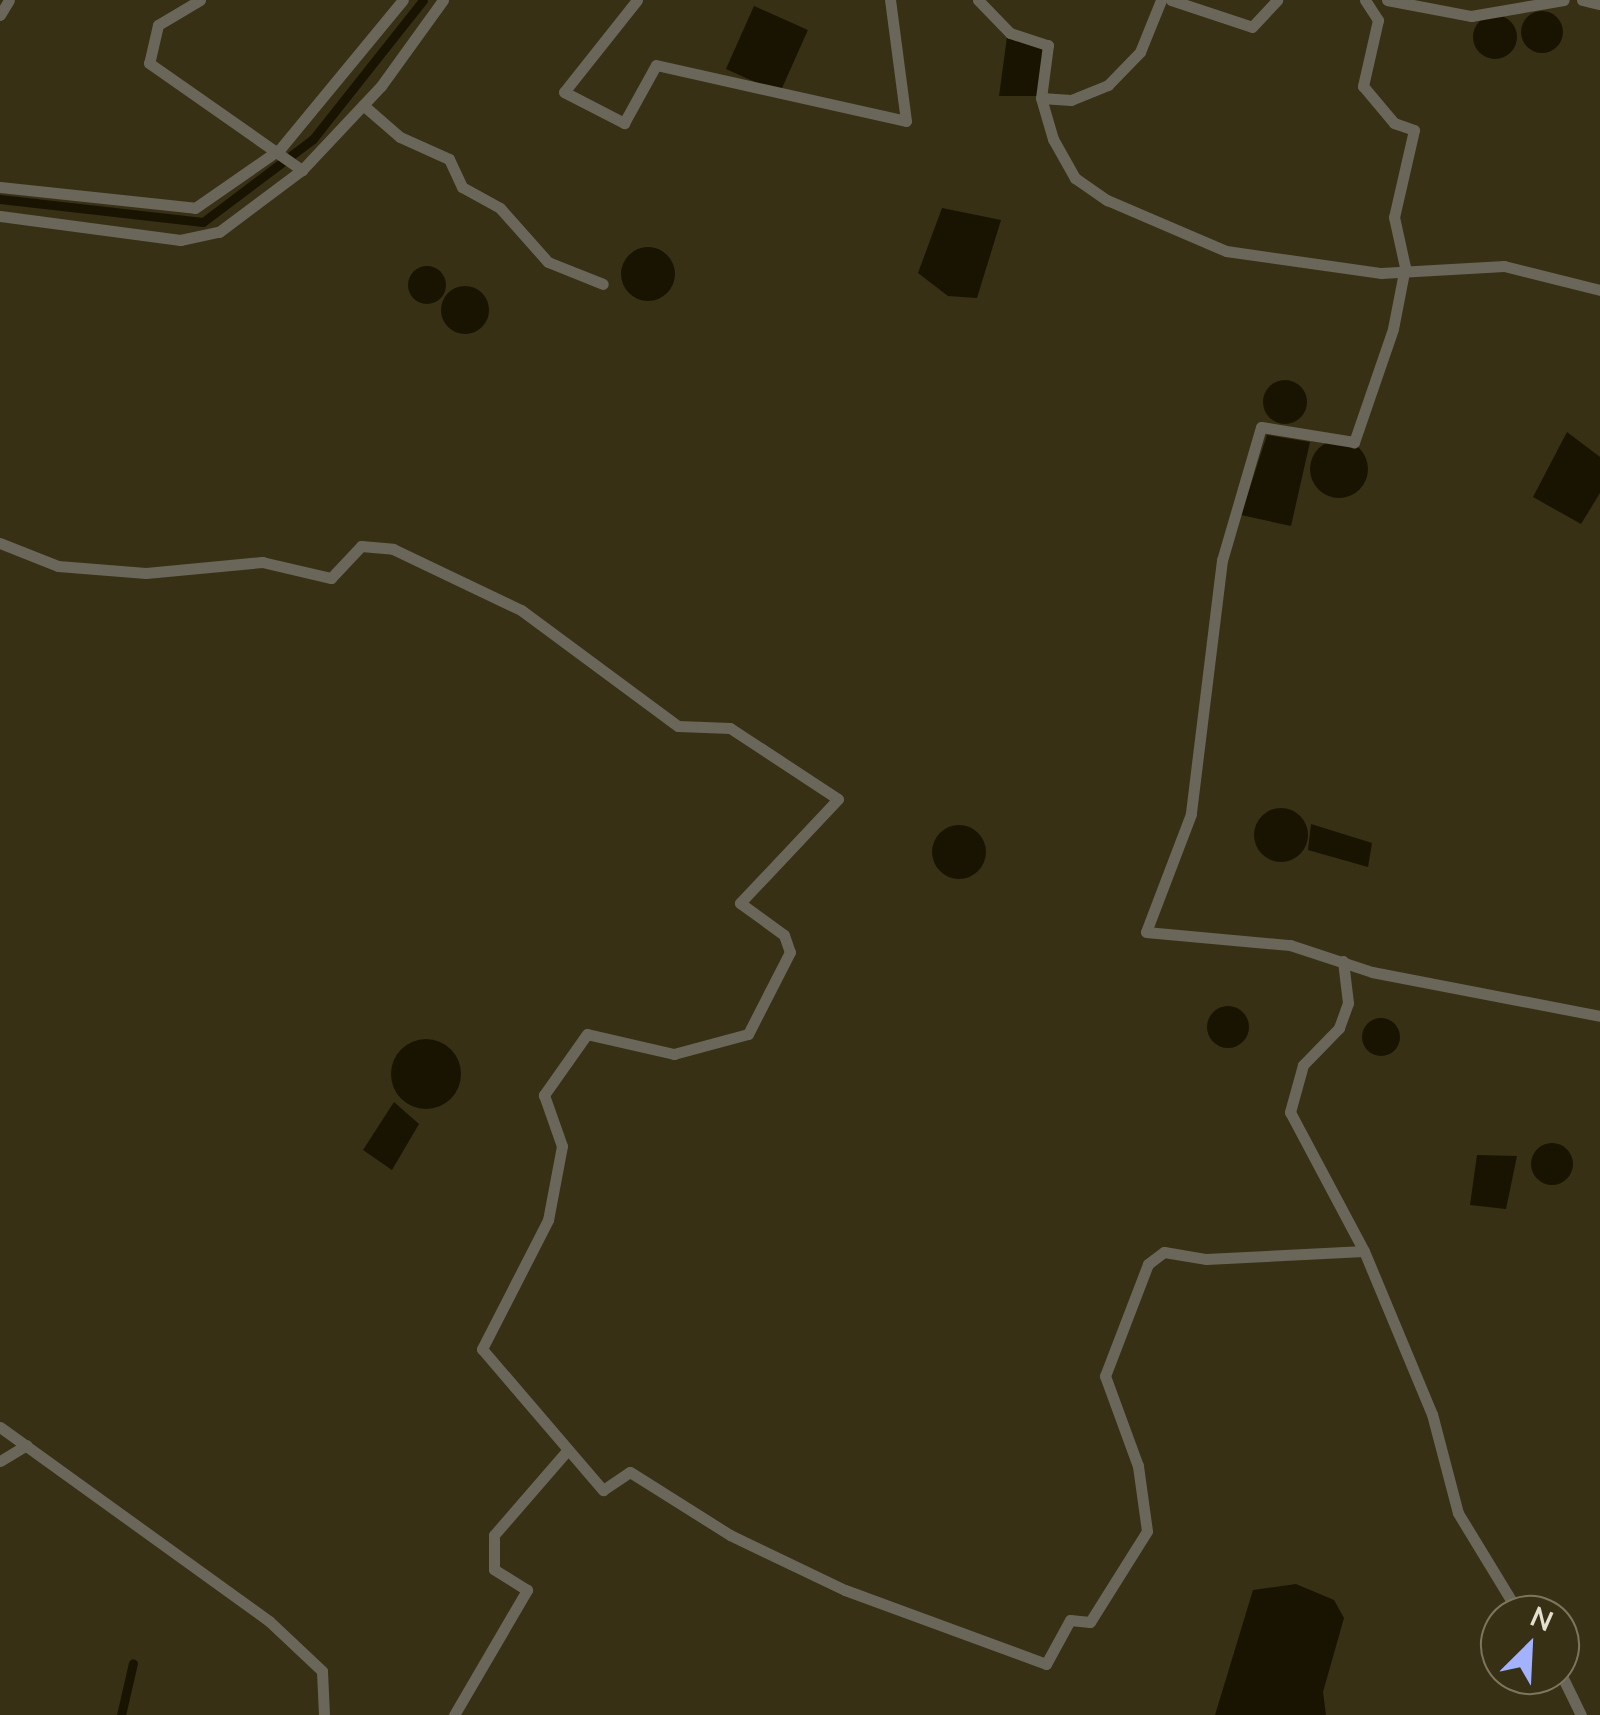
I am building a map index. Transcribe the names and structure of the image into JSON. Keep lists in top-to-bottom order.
{
  "north": "top right"
}
